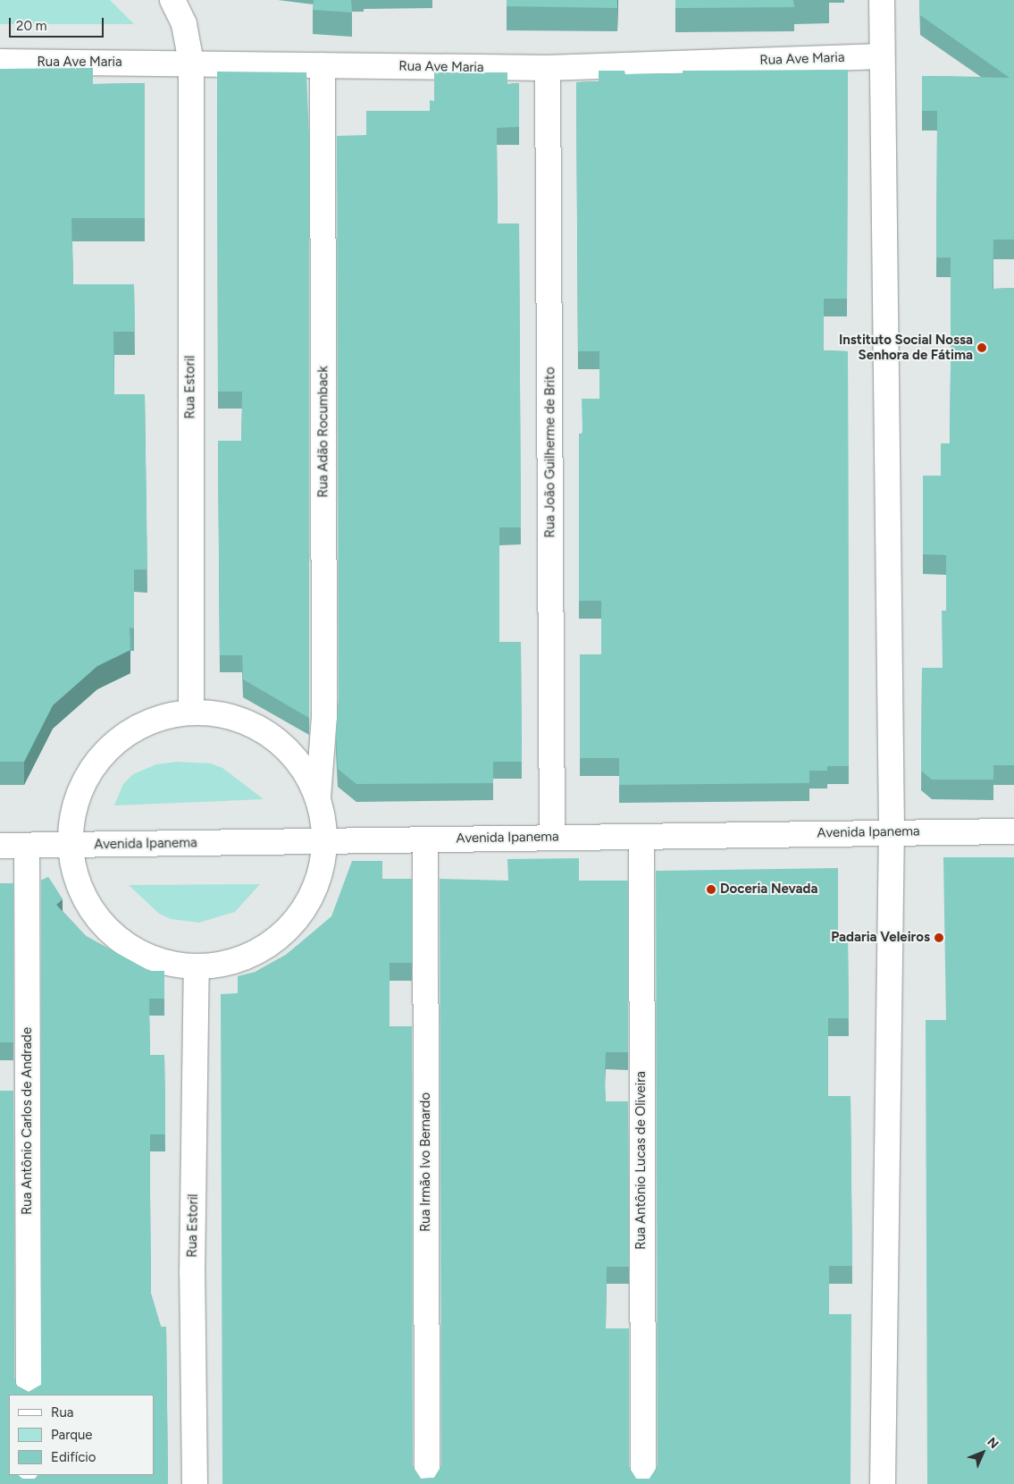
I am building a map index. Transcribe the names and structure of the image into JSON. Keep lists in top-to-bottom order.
{
  "streets": {
    "street": [
      "Rua Ave Maria",
      "Rua Estoril",
      "Rua Adão Rocumback",
      "Rua João Guilherme de Brito",
      "Avenida Ipanema",
      "Rua Antônio Carlos de Andrade",
      "Rua Antônio Lucas de Oliveira",
      "Rua Irmão Ivo Bernardo"
    ]
  },
  "crossings": [
    ["Rua Ave Maria", "Rua Estoril"],
    ["Rua Ave Maria", "Rua Adão Rocumback"],
    ["Rua Ave Maria", "Rua João Guilherme de Brito"],
    ["Rua João Guilherme de Brito", "Avenida Ipanema"],
    ["Avenida Ipanema", "Rua Antônio Carlos de Andrade"],
    ["Avenida Ipanema", "Rua Antônio Lucas de Oliveira"],
    ["Avenida Ipanema", "Rua Irmão Ivo Bernardo"]
  ],
  "places": ["Instituto Social Nossa Senhora de Fátima", "Doceria Nevada", "Padaria Veleiros"],
  "legend": ["Rua", "Parque", "Edifício"],
  "scale_bar": "20 m",
  "north": "top right"
}
